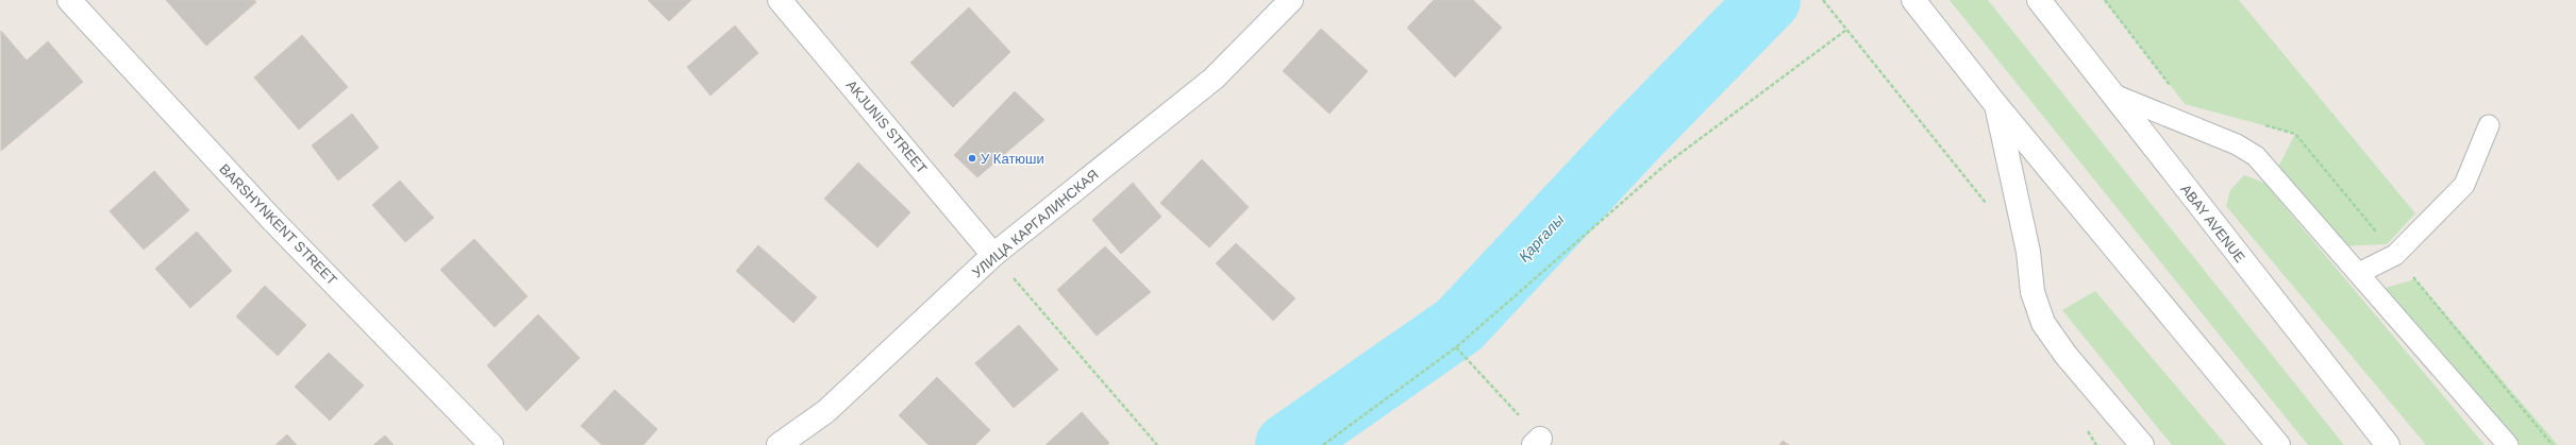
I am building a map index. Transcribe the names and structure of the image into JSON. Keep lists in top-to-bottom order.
{
  "streets": {
    "street": [
      "AKJUNIS STREET",
      "УЛИЦА КАРГАЛИНСКАЯ",
      "ABAY AVENUE",
      "BARSHYNKENT STREET"
    ]
  },
  "crossings": [
    ["AKJUNIS STREET", "УЛИЦА КАРГАЛИНСКАЯ"]
  ],
  "water": ["Қарғалы"],
  "places": ["У Катюши"]
}
